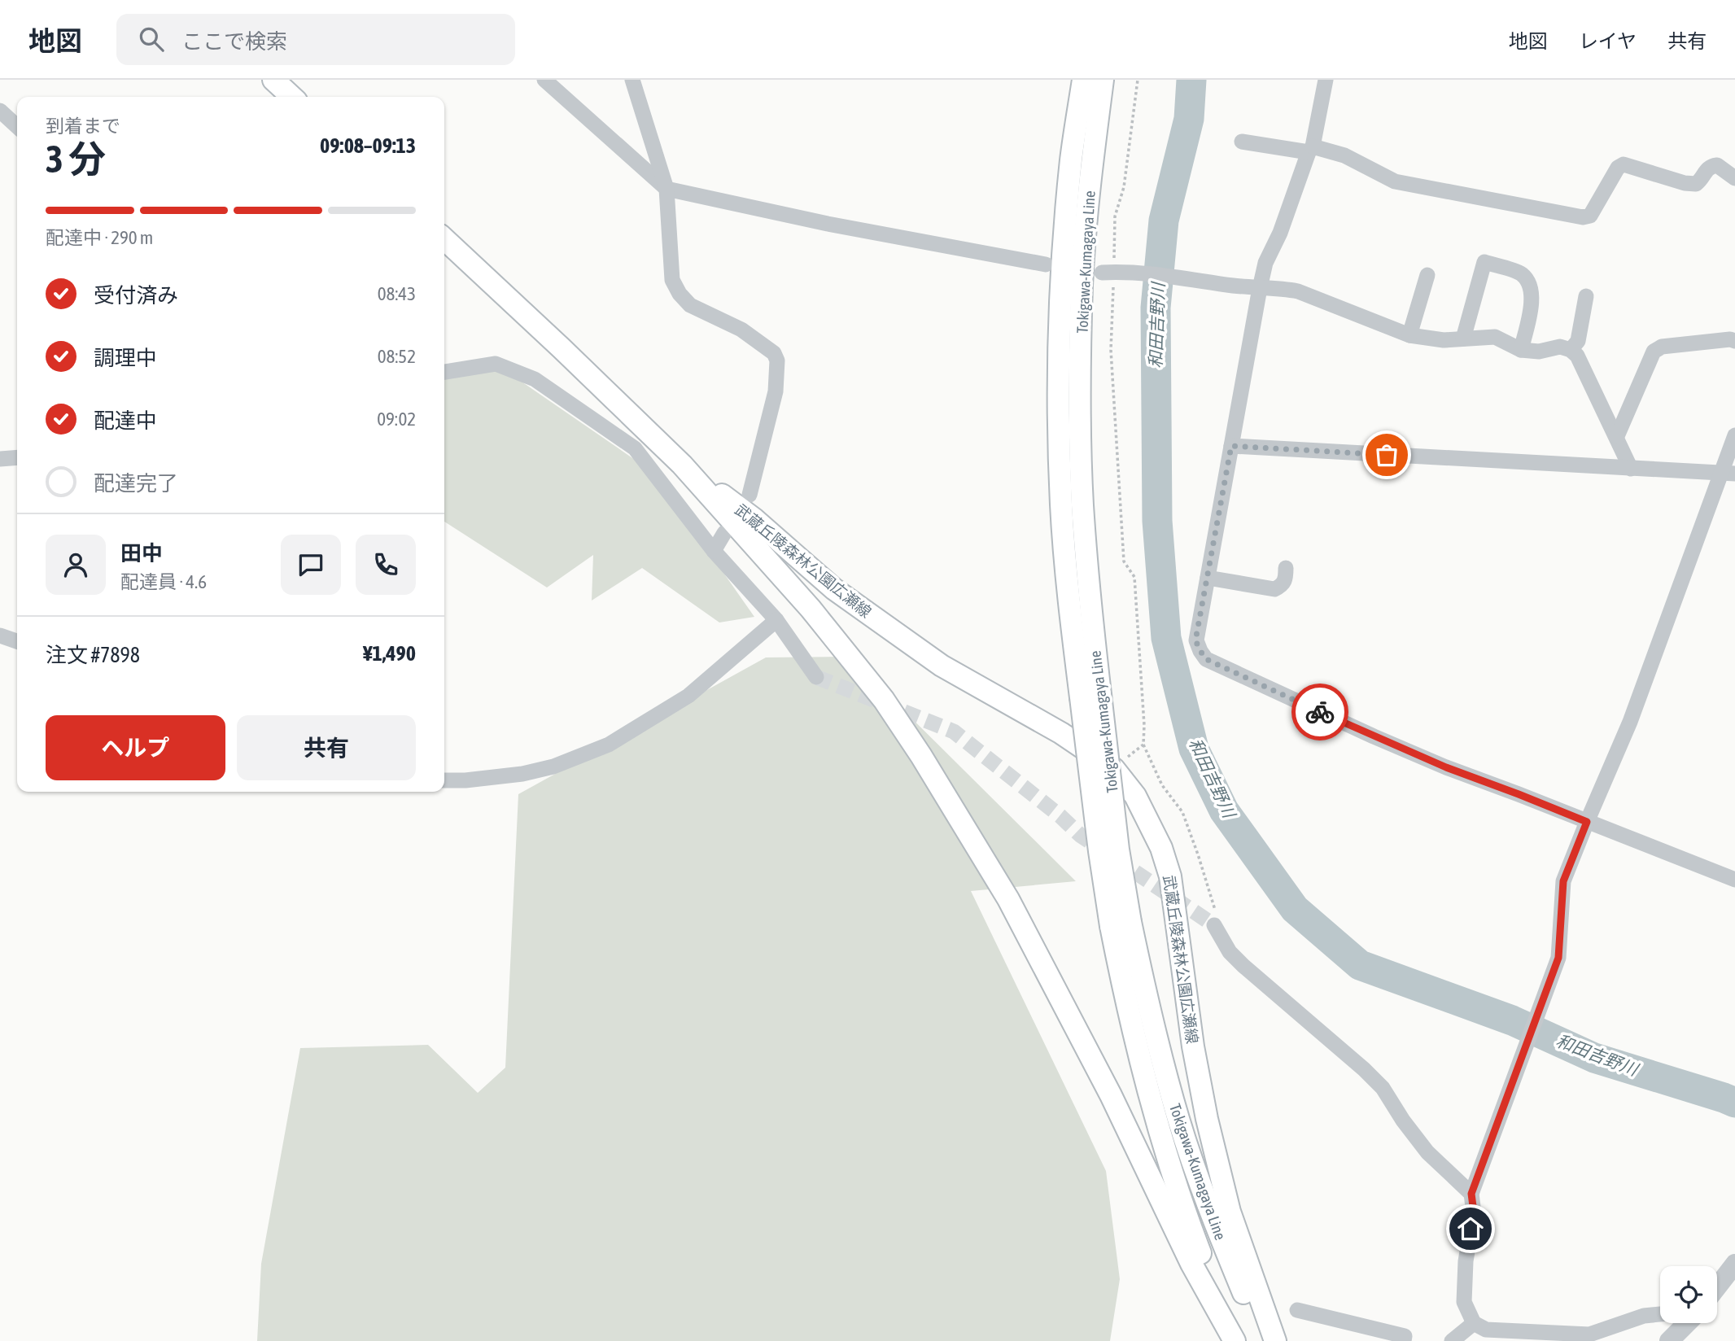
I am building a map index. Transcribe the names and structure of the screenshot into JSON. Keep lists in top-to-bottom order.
{
  "streets": {
    "main road": ["Tokigawa-Kumagaya Line", "武蔵丘陵森林公園広瀬線"]
  },
  "crossings": [
    ["Tokigawa-Kumagaya Line", "武蔵丘陵森林公園広瀬線"]
  ],
  "water": ["和田吉野川"],
  "page": {
    "header": "地図",
    "search": "ここで検索",
    "nav": ["地図", "レイヤ", "共有"],
    "heading": ["3 分", "到着まで", "09:08–09:13"],
    "panel": [
      "田中",
      "配達員 · 4.6",
      "注文 #7898",
      "¥1,490"
    ],
    "bar": "配達中 · 290 m",
    "list": [
      ["受付済み", "08:43"],
      ["調理中", "08:52"],
      ["配達中", "09:02"],
      "配達完了"
    ],
    "buttons": ["ヘルプ", "共有"]
  }
}
